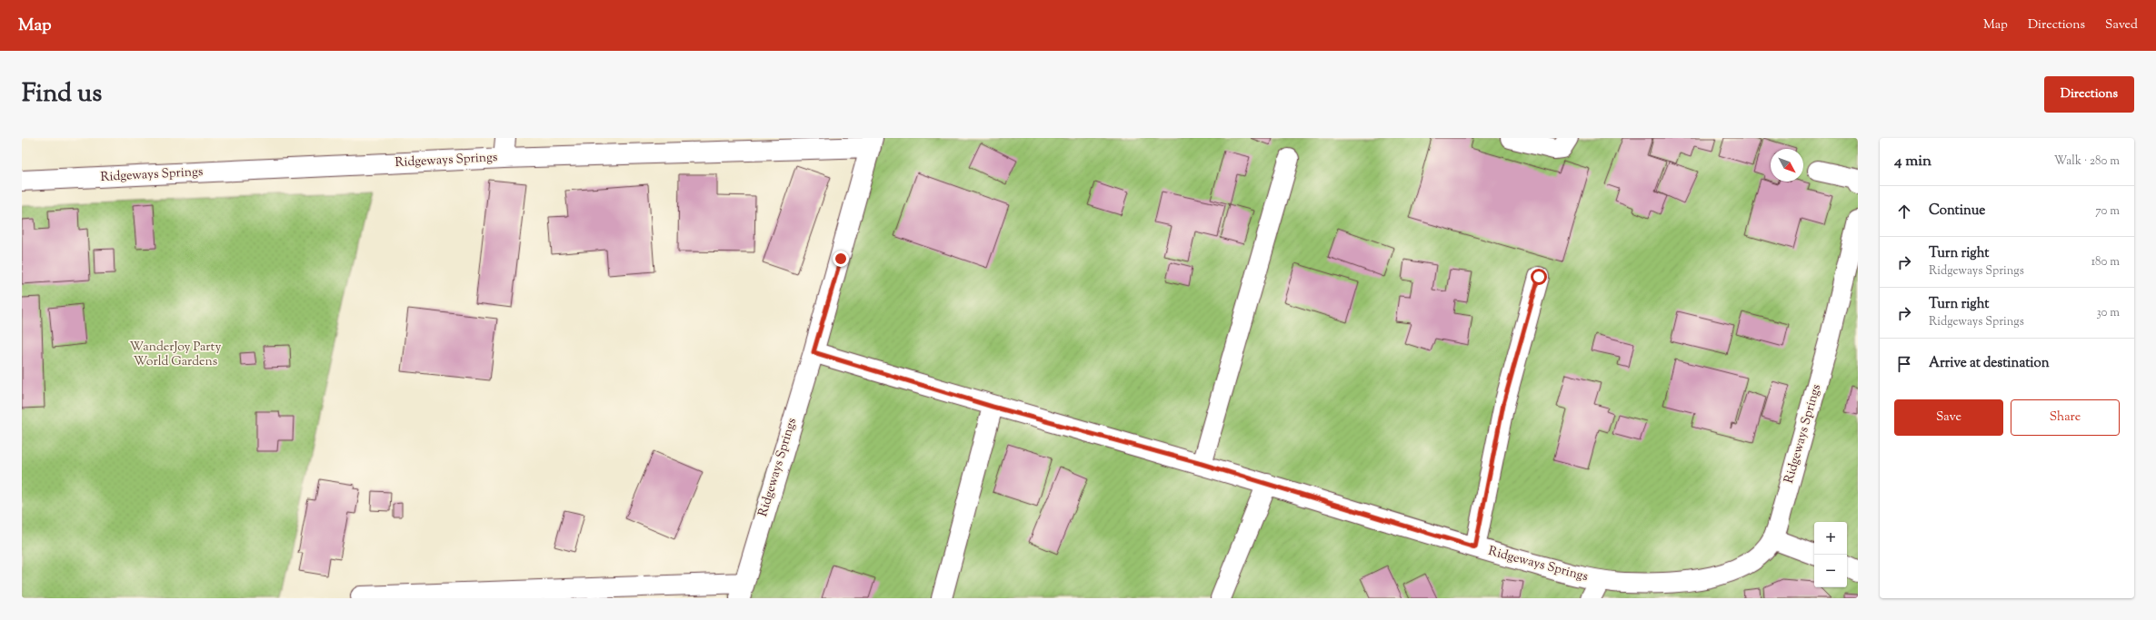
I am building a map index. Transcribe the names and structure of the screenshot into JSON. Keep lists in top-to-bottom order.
{
  "streets": {
    "street": ["Ridgeways Springs"]
  },
  "parks": ["WanderJoy Party World Gardens"],
  "north": "bottom right",
  "page": {
    "header": "Map",
    "nav": ["Map", "Directions", "Saved"],
    "title": "Find us",
    "buttons": [
      "Directions",
      ["Save", "Share"]
    ],
    "heading": ["4 min", "Walk · 280 m"],
    "list": [
      ["Continue", "70 m"],
      ["Turn right", "Ridgeways Springs", "180 m"],
      ["Turn right", "Ridgeways Springs", "30 m"],
      "Arrive at destination"
    ],
    "map_buttons": ["+", "−"]
  }
}
